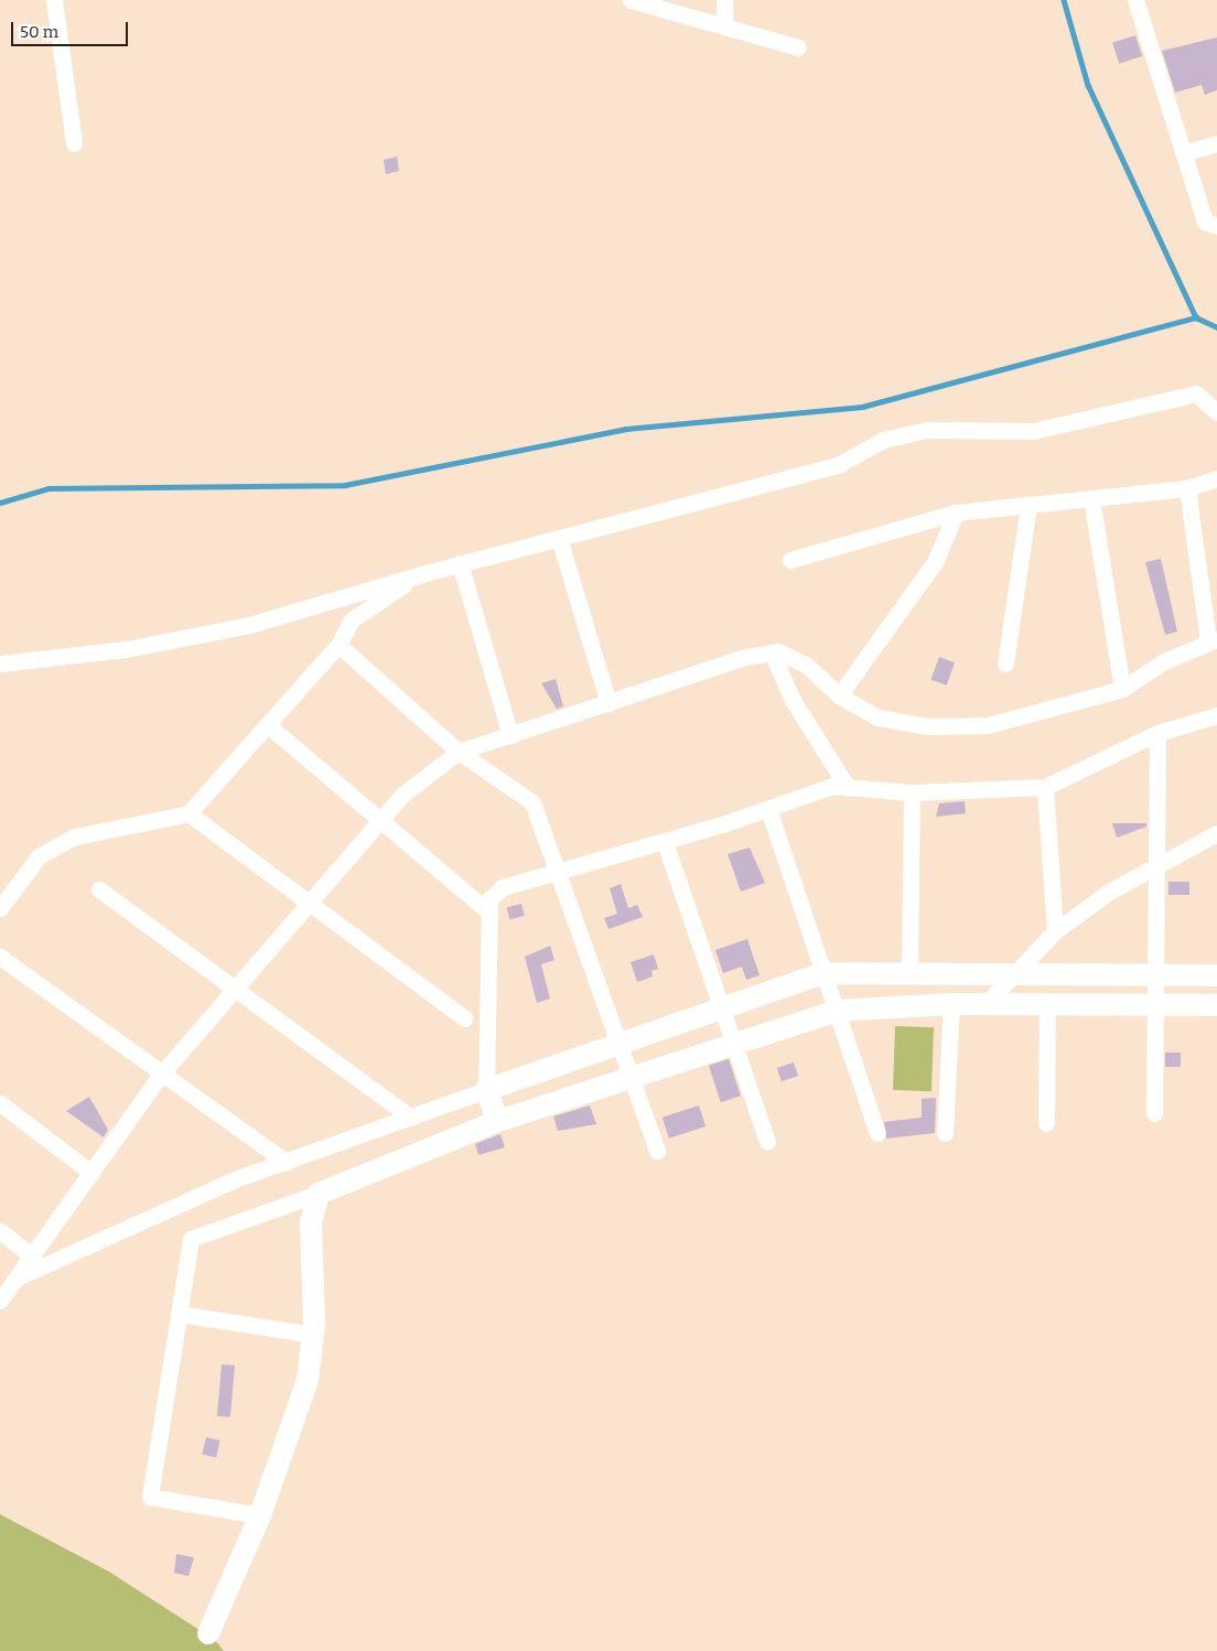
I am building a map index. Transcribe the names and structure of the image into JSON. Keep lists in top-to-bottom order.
{
  "scale_bar": "50 m"
}
